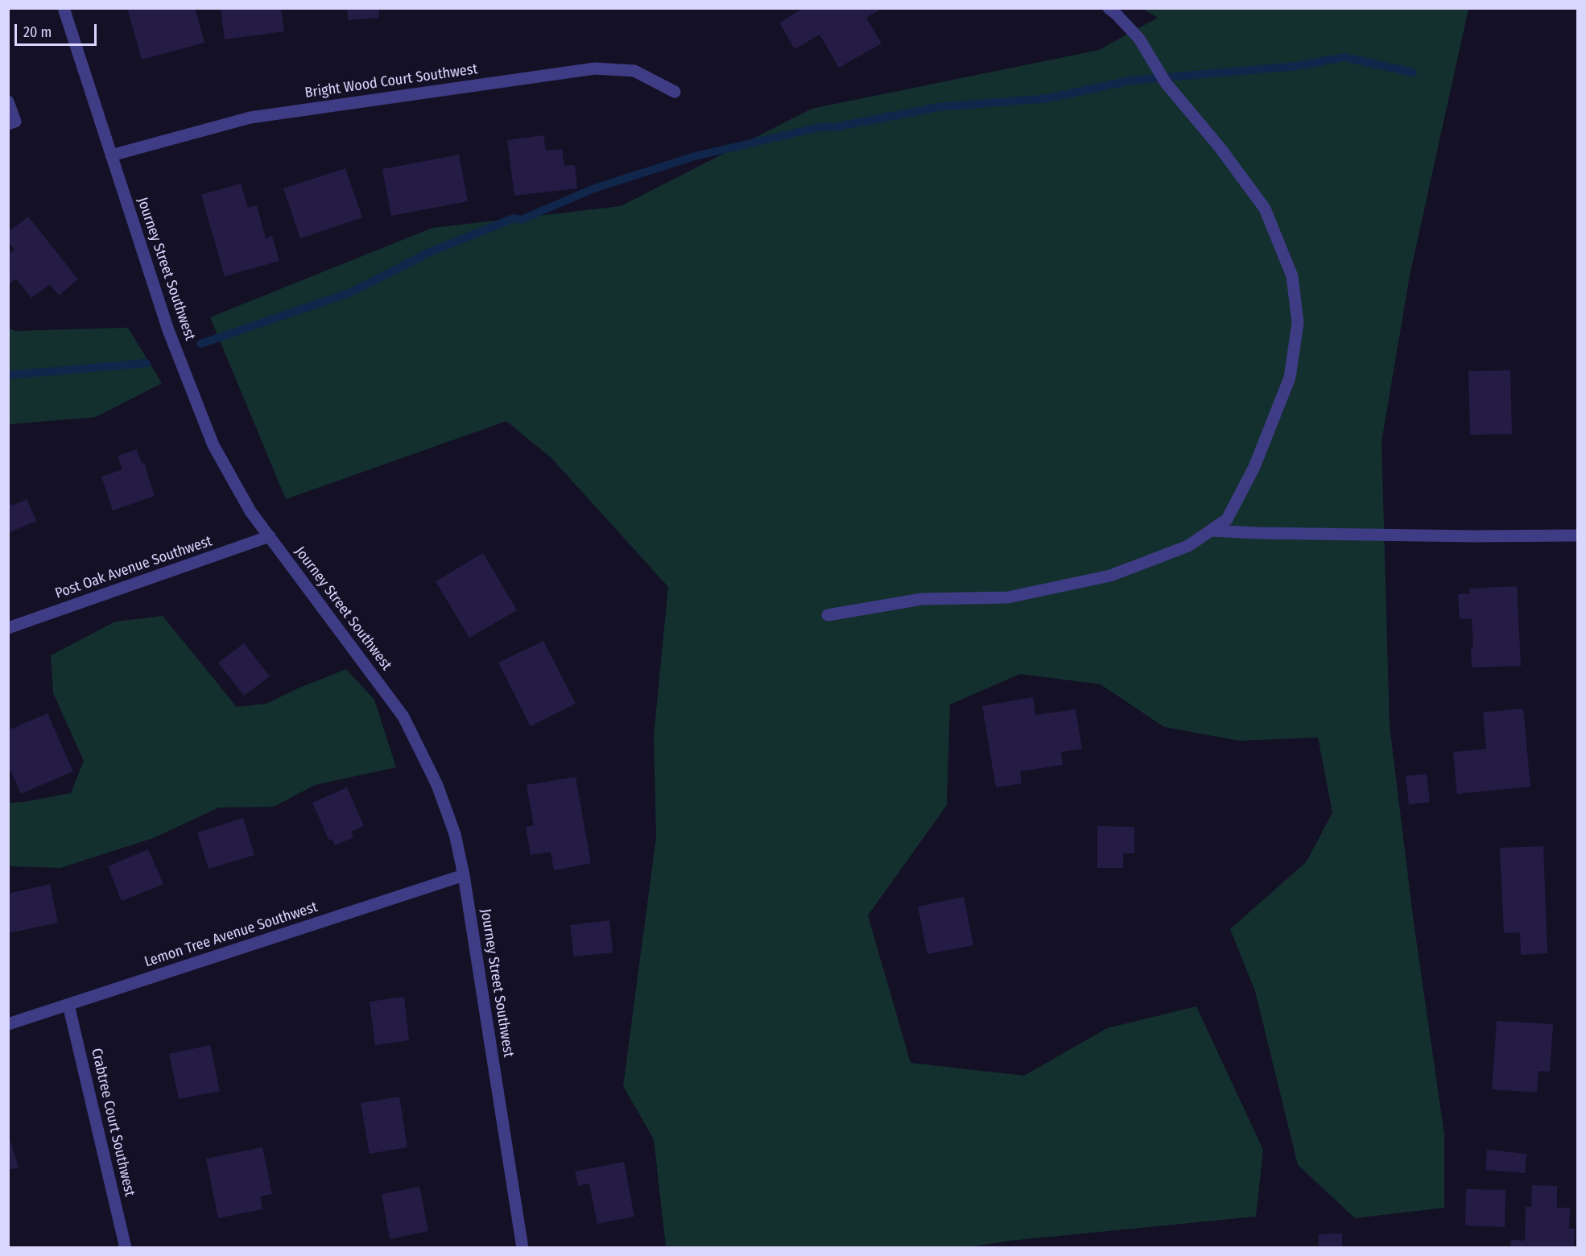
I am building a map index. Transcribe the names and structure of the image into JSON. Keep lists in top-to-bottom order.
{
  "streets": {
    "street": [
      "Bright Wood Court Southwest",
      "Journey Street Southwest",
      "Post Oak Avenue Southwest",
      "Lemon Tree Avenue Southwest",
      "Crabtree Court Southwest"
    ]
  },
  "crossings": [
    ["Bright Wood Court Southwest", "Journey Street Southwest"],
    ["Journey Street Southwest", "Post Oak Avenue Southwest"],
    ["Journey Street Southwest", "Lemon Tree Avenue Southwest"],
    ["Lemon Tree Avenue Southwest", "Crabtree Court Southwest"]
  ],
  "scale_bar": "20 m"
}
